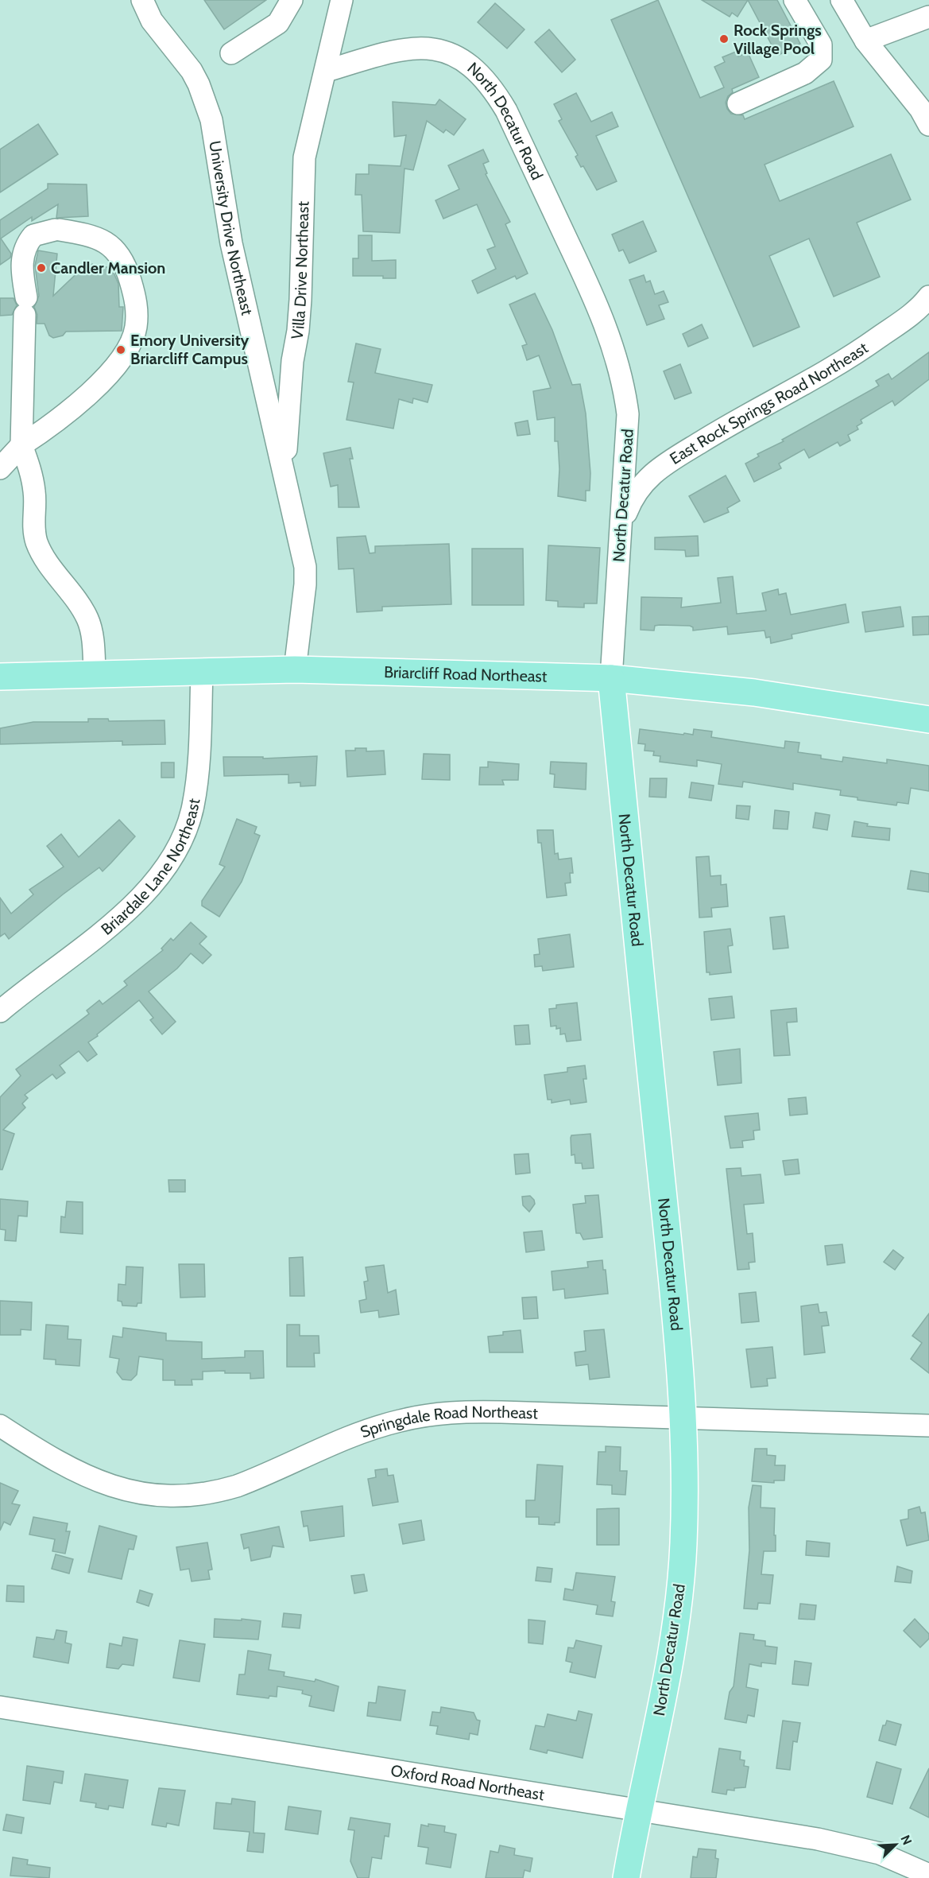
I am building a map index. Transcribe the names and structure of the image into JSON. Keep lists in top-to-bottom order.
{
  "streets": {
    "main road": ["North Decatur Road", "Briarcliff Road Northeast"],
    "street": [
      "University Drive Northeast",
      "Villa Drive Northeast",
      "East Rock Springs Road Northeast",
      "Briardale Lane Northeast",
      "Springdale Road Northeast",
      "Oxford Road Northeast"
    ]
  },
  "crossings": [
    ["North Decatur Road", "Villa Drive Northeast"],
    ["North Decatur Road", "East Rock Springs Road Northeast"],
    ["North Decatur Road", "Briarcliff Road Northeast"],
    ["North Decatur Road", "Springdale Road Northeast"],
    ["North Decatur Road", "Oxford Road Northeast"],
    ["University Drive Northeast", "Villa Drive Northeast"],
    ["University Drive Northeast", "Briarcliff Road Northeast"],
    ["Briarcliff Road Northeast", "Briardale Lane Northeast"]
  ],
  "places": ["Rock Springs Village Pool", "Candler Mansion", "Emory University Briarcliff Campus"],
  "north": "top right"
}
